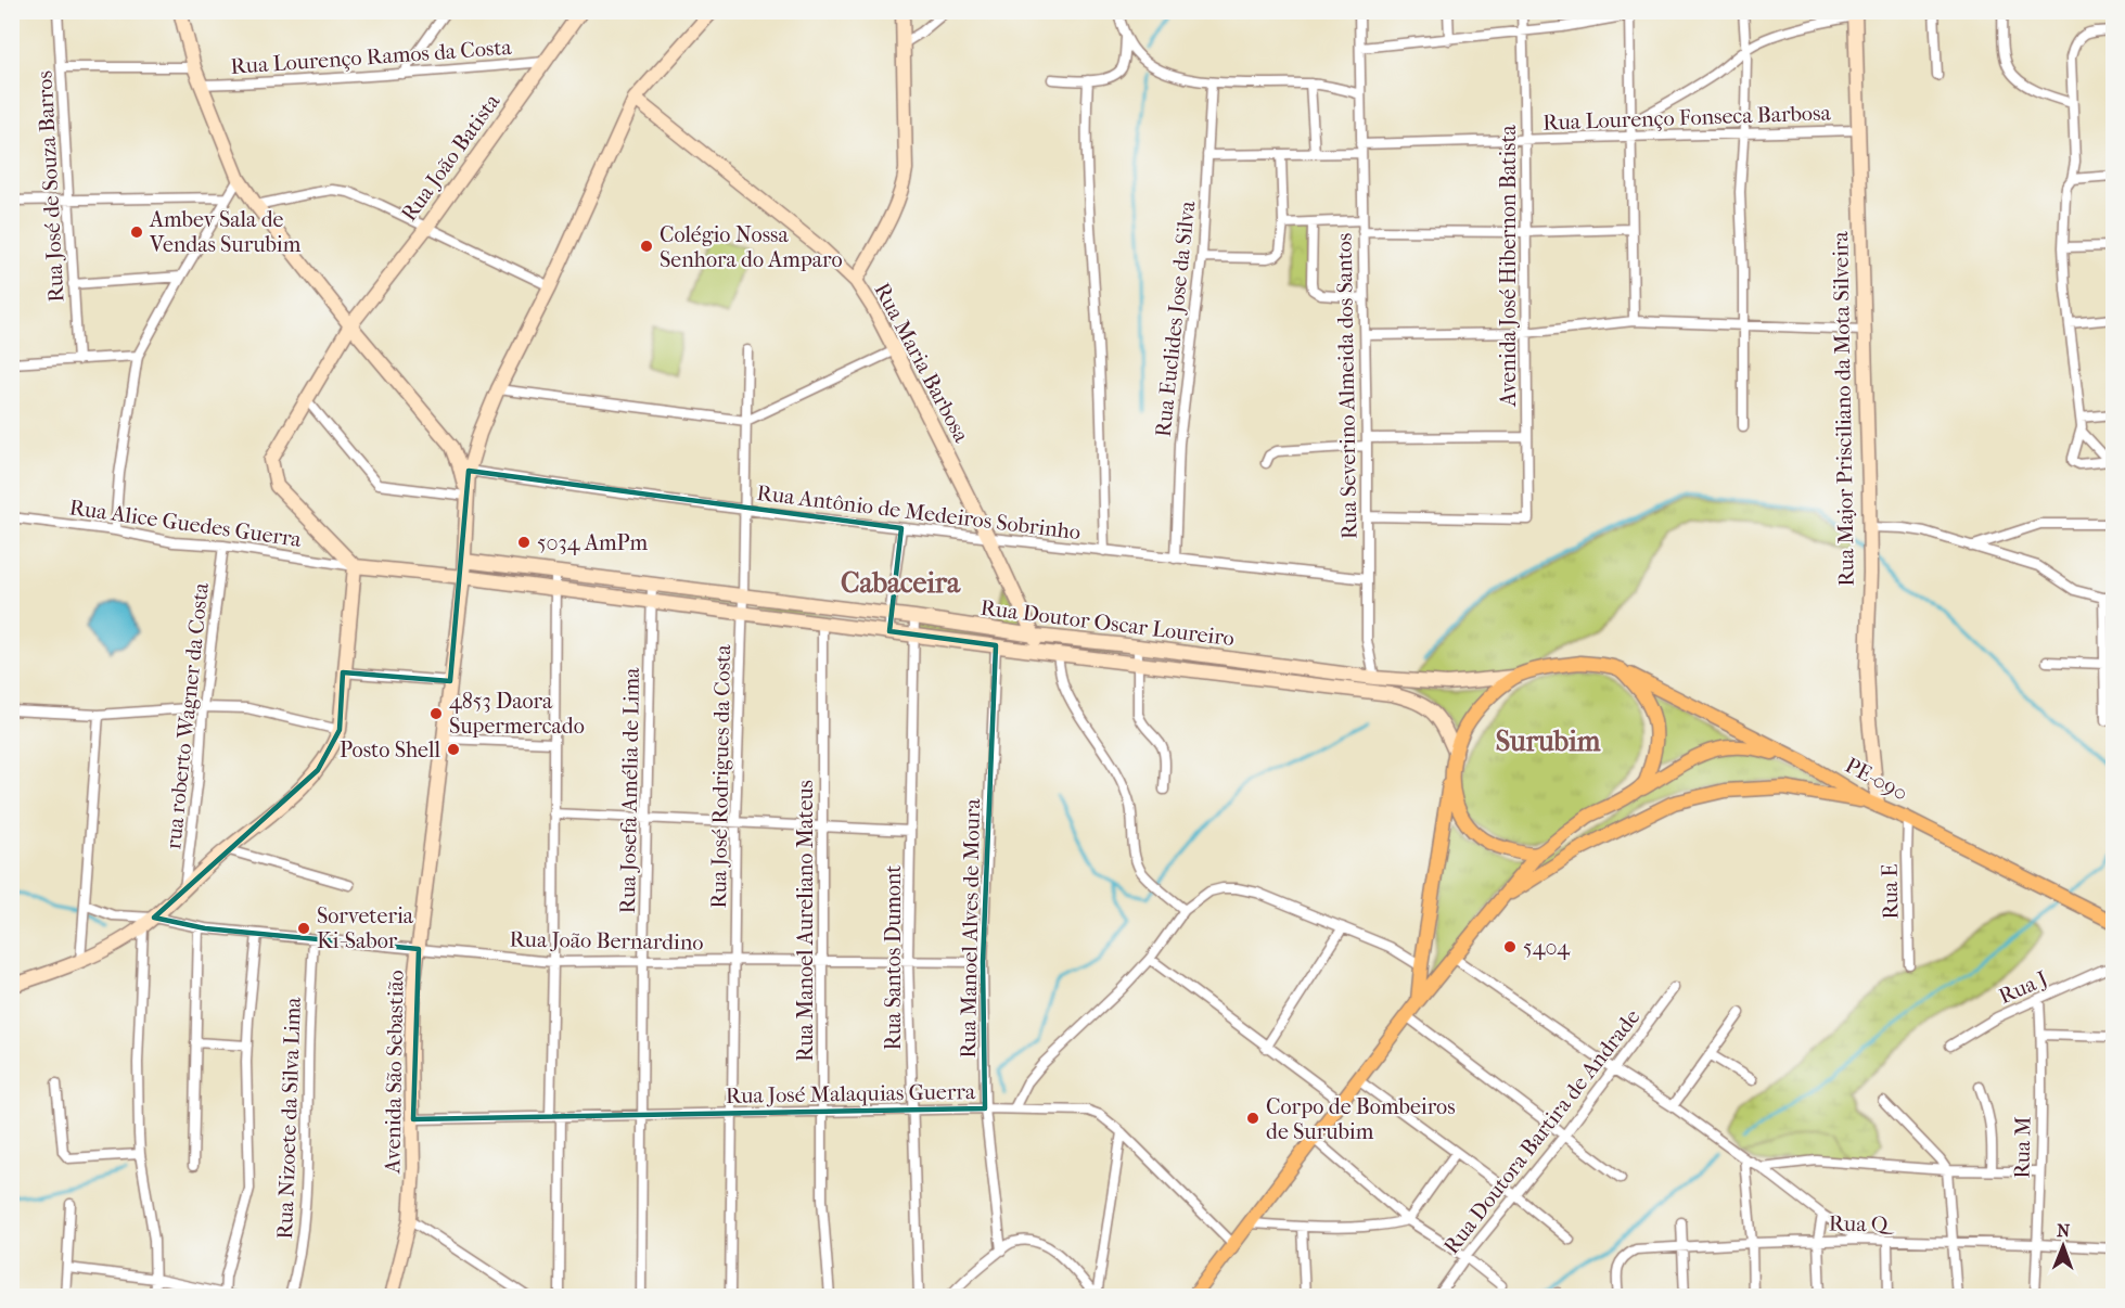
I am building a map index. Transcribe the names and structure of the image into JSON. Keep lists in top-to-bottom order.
{
  "streets": {
    "main road": [
      "Rua João Batista",
      "Rua Maria Barbosa",
      "Rua Major Prisciliano da Mota Silveira",
      "Rua Doutor Oscar Loureiro",
      "PE-090",
      "Avenida São Sebastião"
    ],
    "street": [
      "Rua Lourenço Ramos da Costa",
      "Rua Lourenço Fonseca Barbosa",
      "Rua José de Souza Barros",
      "Avenida José Hibernon Batista",
      "Rua Euclides Jose da Silva",
      "Rua Severino Almeida dos Santos",
      "Rua Antônio de Medeiros Sobrinho",
      "Rua Alice Guedes Guerra",
      "rua roberto Wagner da Costa",
      "Rua José Rodrigues da Costa",
      "Rua Josefa Amélia de Lima",
      "Rua E",
      "Rua Manoel Aureliano Mateus",
      "Rua Manoel Alves de Moura",
      "Rua João Bernardino",
      "Rua Santos Dumont",
      "Rua J",
      "Rua José Malaquias Guerra",
      "Rua Nizoete da Silva Lima",
      "Rua Doutora Bartira de Andrade",
      "Rua M",
      "Rua Q"
    ]
  },
  "crossings": [
    ["Rua Lourenço Ramos da Costa", "Rua João Batista"],
    ["Rua Lourenço Fonseca Barbosa", "Avenida José Hibernon Batista"],
    ["Rua Lourenço Fonseca Barbosa", "Rua Euclides Jose da Silva"],
    ["Rua Lourenço Fonseca Barbosa", "Rua Severino Almeida dos Santos"],
    ["Rua Lourenço Fonseca Barbosa", "Rua Major Prisciliano da Mota Silveira"],
    ["Rua João Batista", "Rua Alice Guedes Guerra"],
    ["Rua João Batista", "Rua Doutor Oscar Loureiro"],
    ["Avenida José Hibernon Batista", "Rua Severino Almeida dos Santos"],
    ["Rua Euclides Jose da Silva", "Rua Antônio de Medeiros Sobrinho"],
    ["Rua Maria Barbosa", "Rua Antônio de Medeiros Sobrinho"],
    ["Rua Maria Barbosa", "Rua Doutor Oscar Loureiro"],
    ["Rua Severino Almeida dos Santos", "Rua Antônio de Medeiros Sobrinho"],
    ["Rua Severino Almeida dos Santos", "Rua Doutor Oscar Loureiro"],
    ["Rua Major Prisciliano da Mota Silveira", "PE-090"],
    ["Rua Antônio de Medeiros Sobrinho", "Rua José Rodrigues da Costa"],
    ["Rua Alice Guedes Guerra", "Rua Doutor Oscar Loureiro"],
    ["Rua Alice Guedes Guerra", "rua roberto Wagner da Costa"],
    ["Rua Doutor Oscar Loureiro", "Rua José Rodrigues da Costa"],
    ["Rua Doutor Oscar Loureiro", "PE-090"],
    ["Rua Doutor Oscar Loureiro", "Rua Josefa Amélia de Lima"],
    ["Rua Doutor Oscar Loureiro", "Rua Manoel Aureliano Mateus"],
    ["Rua Doutor Oscar Loureiro", "Rua Manoel Alves de Moura"],
    ["Rua Doutor Oscar Loureiro", "Rua Santos Dumont"],
    ["Rua Doutor Oscar Loureiro", "Avenida São Sebastião"],
    ["Rua José Rodrigues da Costa", "Rua João Bernardino"],
    ["Rua José Rodrigues da Costa", "Rua José Malaquias Guerra"],
    ["PE-090", "Rua E"],
    ["PE-090", "Rua José Malaquias Guerra"],
    ["Rua Josefa Amélia de Lima", "Rua João Bernardino"],
    ["Rua Josefa Amélia de Lima", "Rua José Malaquias Guerra"],
    ["Rua Manoel Aureliano Mateus", "Rua João Bernardino"],
    ["Rua Manoel Aureliano Mateus", "Rua José Malaquias Guerra"],
    ["Rua Manoel Alves de Moura", "Rua João Bernardino"],
    ["Rua Manoel Alves de Moura", "Rua José Malaquias Guerra"],
    ["Rua João Bernardino", "Rua Santos Dumont"],
    ["Rua João Bernardino", "Avenida São Sebastião"],
    ["Rua João Bernardino", "Rua Nizoete da Silva Lima"],
    ["Rua Santos Dumont", "Rua José Malaquias Guerra"],
    ["Rua J", "Rua M"],
    ["Avenida São Sebastião", "Rua José Malaquias Guerra"],
    ["Rua M", "Rua Q"]
  ],
  "districts": ["Cabaceira", "Surubim"],
  "places": [
    "Ambev Sala de Vendas Surubim",
    "Colégio Nossa Senhora do Amparo",
    "5034 AmPm",
    "4853 Daora Supermercado",
    "Posto Shell",
    "Sorveteria Ki-Sabor",
    "5404",
    "Corpo de Bombeiros de Surubim"
  ],
  "north": "top"
}
